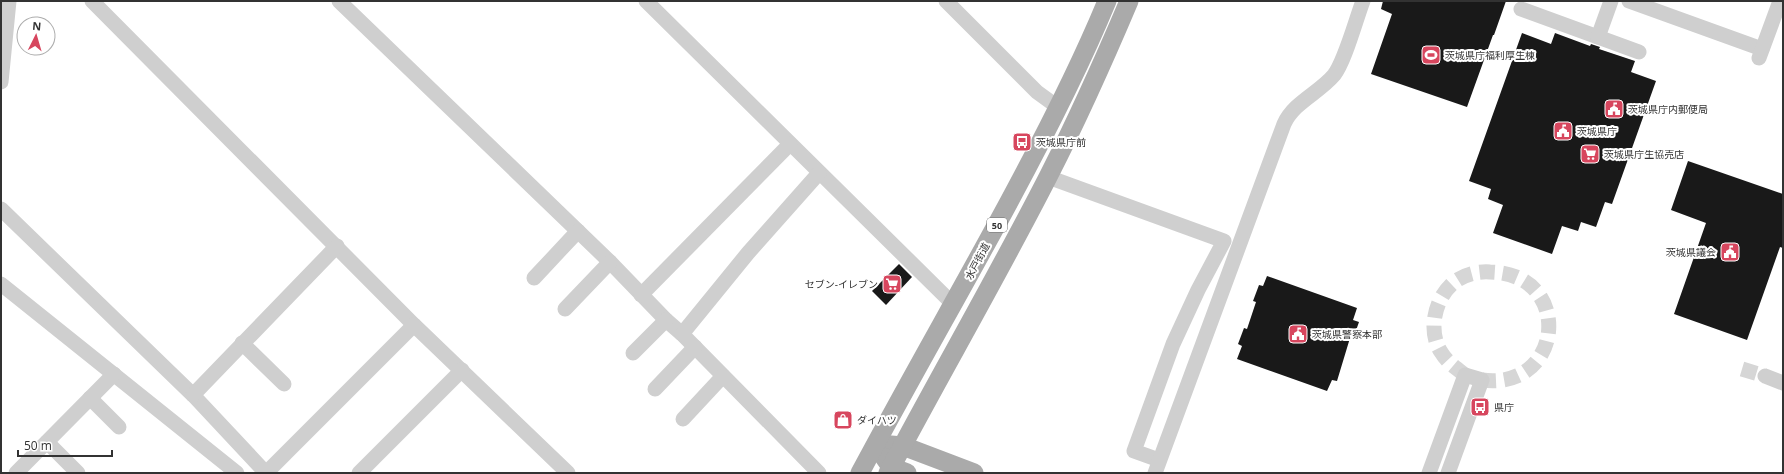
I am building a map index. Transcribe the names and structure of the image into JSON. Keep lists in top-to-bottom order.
{
  "streets": {
    "main road": ["50", "水戸街道"]
  },
  "crossings": [
    ["50", "水戸街道"]
  ],
  "places": {
    "sports": ["茨城県庁福利厚生棟"],
    "public building": [
      "茨城県庁内郵便局",
      "茨城県庁",
      "茨城県議会",
      "茨城県警察本部"
    ],
    "bus stop": ["茨城県庁前", "県庁"],
    "supermarket": ["茨城県庁生協売店", "セブン-イレブン"],
    "shop": ["ダイハツ"]
  },
  "scale_bar": "50 m",
  "north": "top"
}
